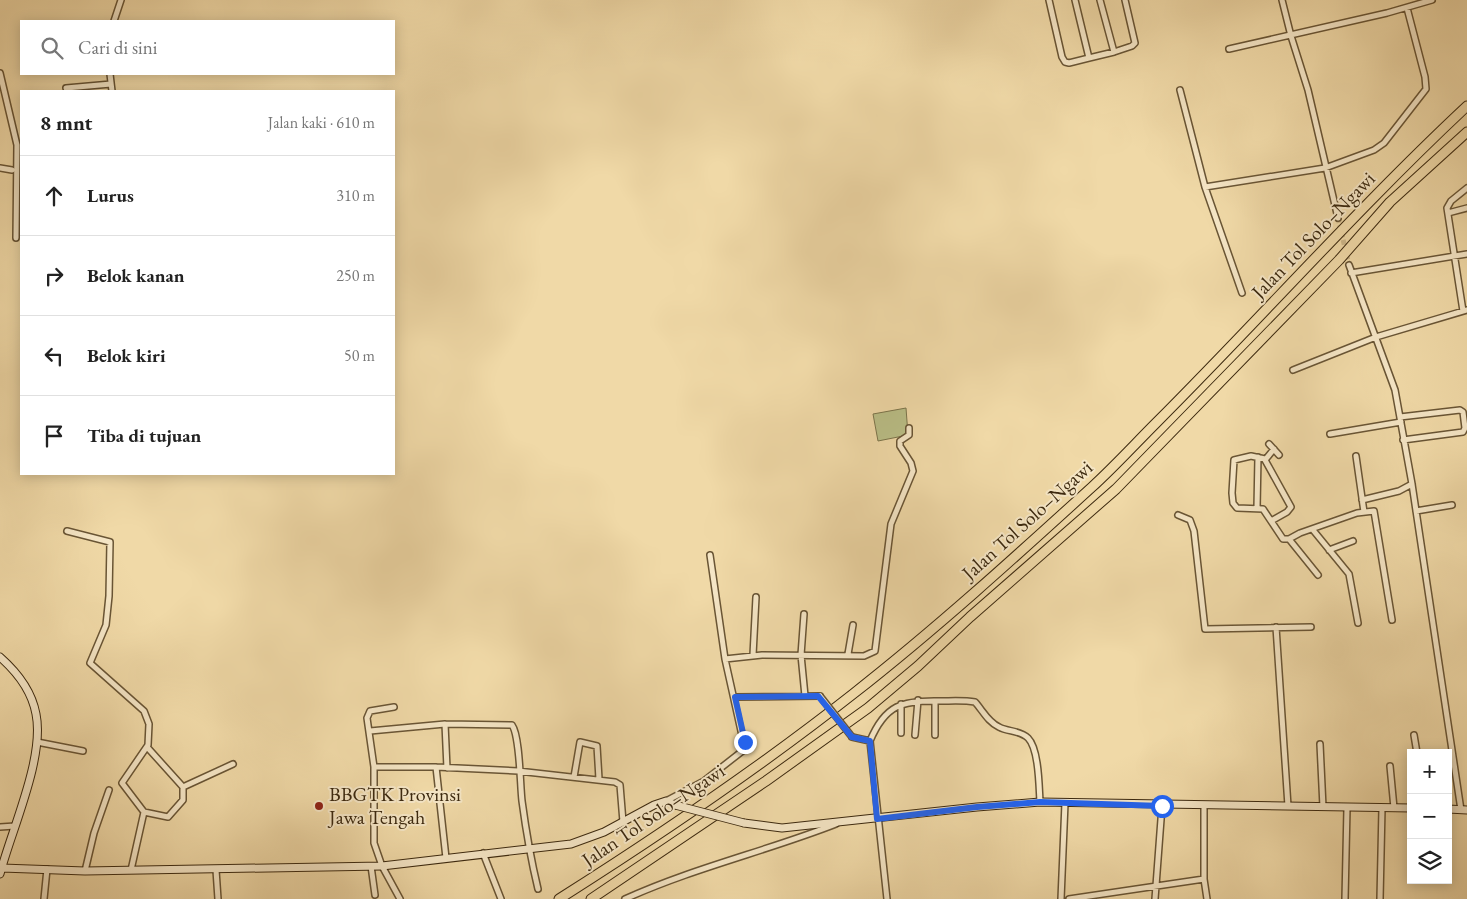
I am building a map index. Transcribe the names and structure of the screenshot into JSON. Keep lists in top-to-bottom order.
{
  "streets": {
    "highway": ["Jalan Tol Solo–Ngawi"]
  },
  "places": ["BBGTK Provinsi Jawa Tengah"],
  "page": {
    "search": "Cari di sini",
    "heading": ["8 mnt", "Jalan kaki · 610 m"],
    "list": [
      ["Lurus", "310 m"],
      ["Belok kanan", "250 m"],
      ["Belok kiri", "50 m"],
      "Tiba di tujuan"
    ],
    "map_buttons": ["+", "−"]
  }
}
